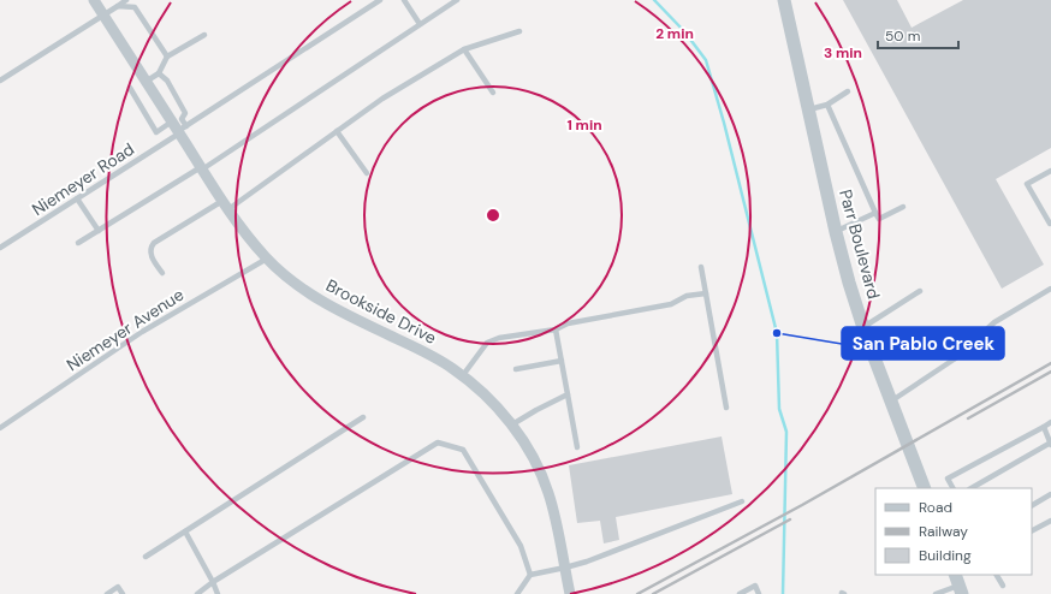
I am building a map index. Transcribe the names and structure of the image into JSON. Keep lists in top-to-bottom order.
{
  "streets": {
    "street": ["Parr Boulevard", "Brookside Drive"],
    "lane": ["Niemeyer Road", "Niemeyer Avenue"]
  },
  "crossings": [
    ["Niemeyer Road", "Brookside Drive"],
    ["Brookside Drive", "Niemeyer Avenue"]
  ],
  "places": ["San Pablo Creek"],
  "legend": ["Road", "Railway", "Building"],
  "scale_bar": "50 m",
  "rings": ["2 min", "3 min", "1 min"]
}
